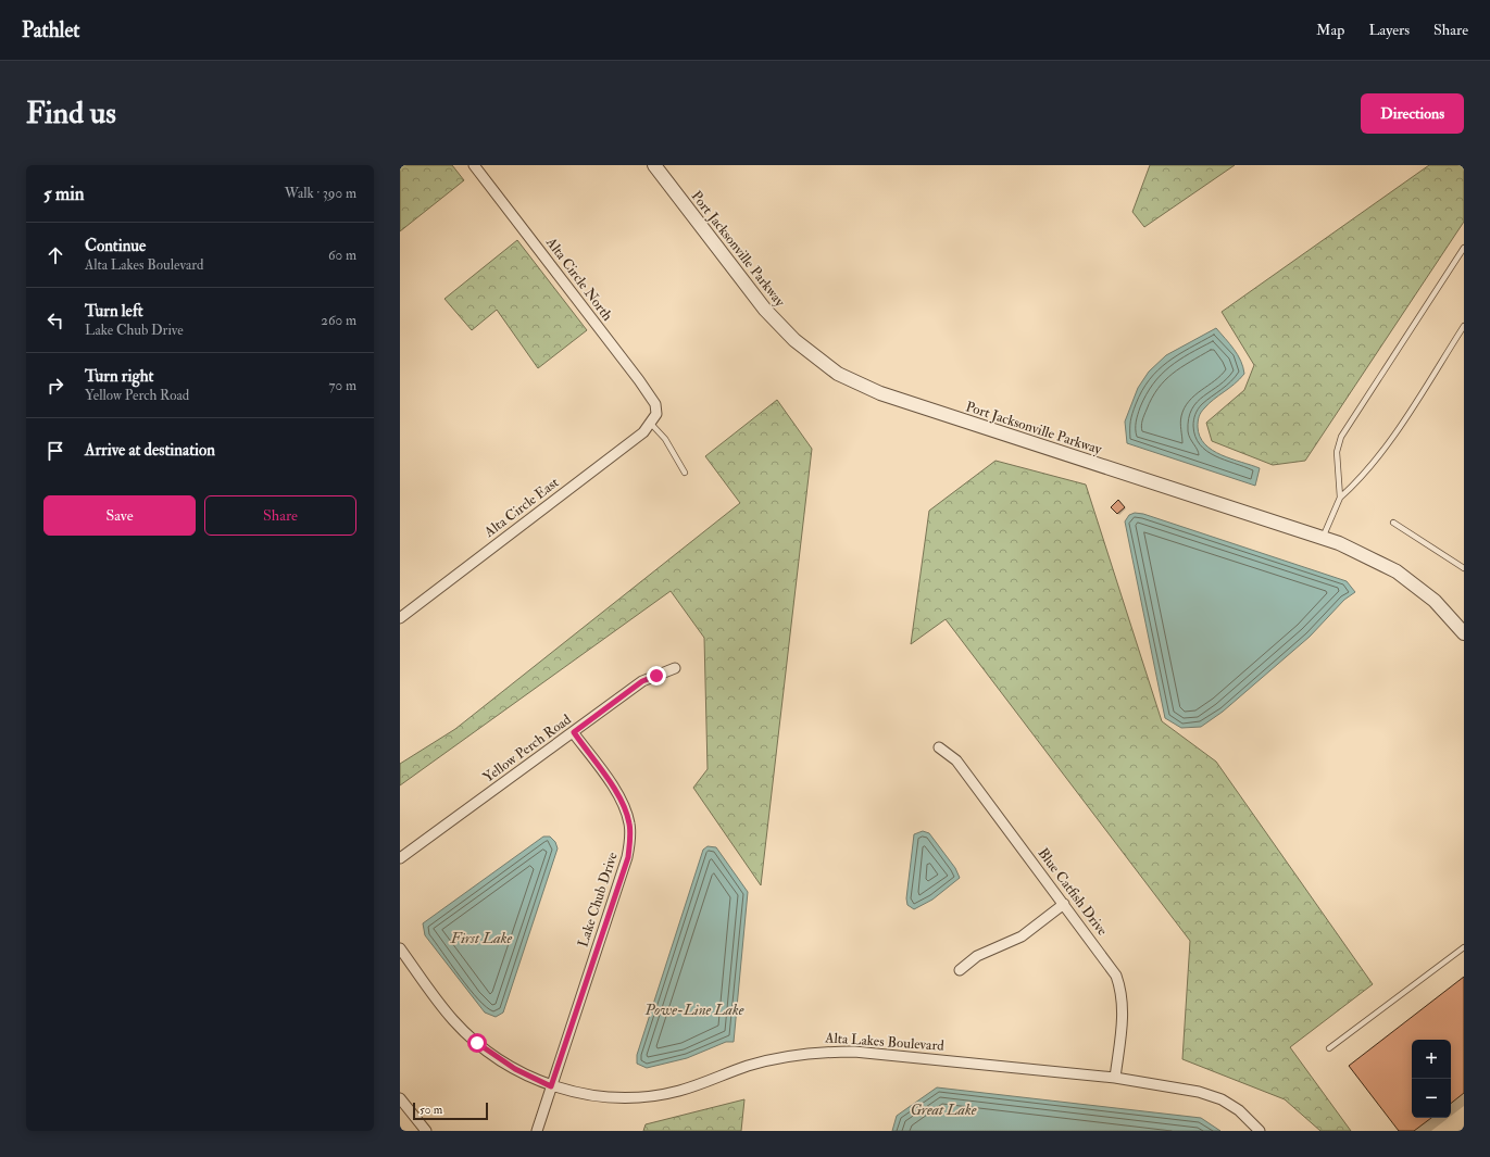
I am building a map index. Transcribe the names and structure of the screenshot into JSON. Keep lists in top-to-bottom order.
{
  "streets": {
    "street": [
      "Port Jacksonville Parkway",
      "Alta Circle North",
      "Alta Circle East",
      "Yellow Perch Road",
      "Blue Catfish Drive",
      "Lake Chub Drive",
      "Alta Lakes Boulevard"
    ]
  },
  "crossings": [
    ["Alta Circle North", "Alta Circle East"],
    ["Yellow Perch Road", "Lake Chub Drive"],
    ["Blue Catfish Drive", "Alta Lakes Boulevard"],
    ["Lake Chub Drive", "Alta Lakes Boulevard"]
  ],
  "water": ["First Lake", "Powe-Line Lake", "Great Lake"],
  "scale_bar": "50 m",
  "page": {
    "header": "Pathlet",
    "nav": ["Map", "Layers", "Share"],
    "buttons": [
      "Directions",
      ["Save", "Share"]
    ],
    "title": "Find us",
    "heading": ["5 min", "Walk · 390 m"],
    "list": [
      ["Continue", "Alta Lakes Boulevard", "60 m"],
      ["Turn left", "Lake Chub Drive", "260 m"],
      ["Turn right", "Yellow Perch Road", "70 m"],
      "Arrive at destination"
    ],
    "map_buttons": ["+", "−"],
    "scale": "50 m"
  }
}
